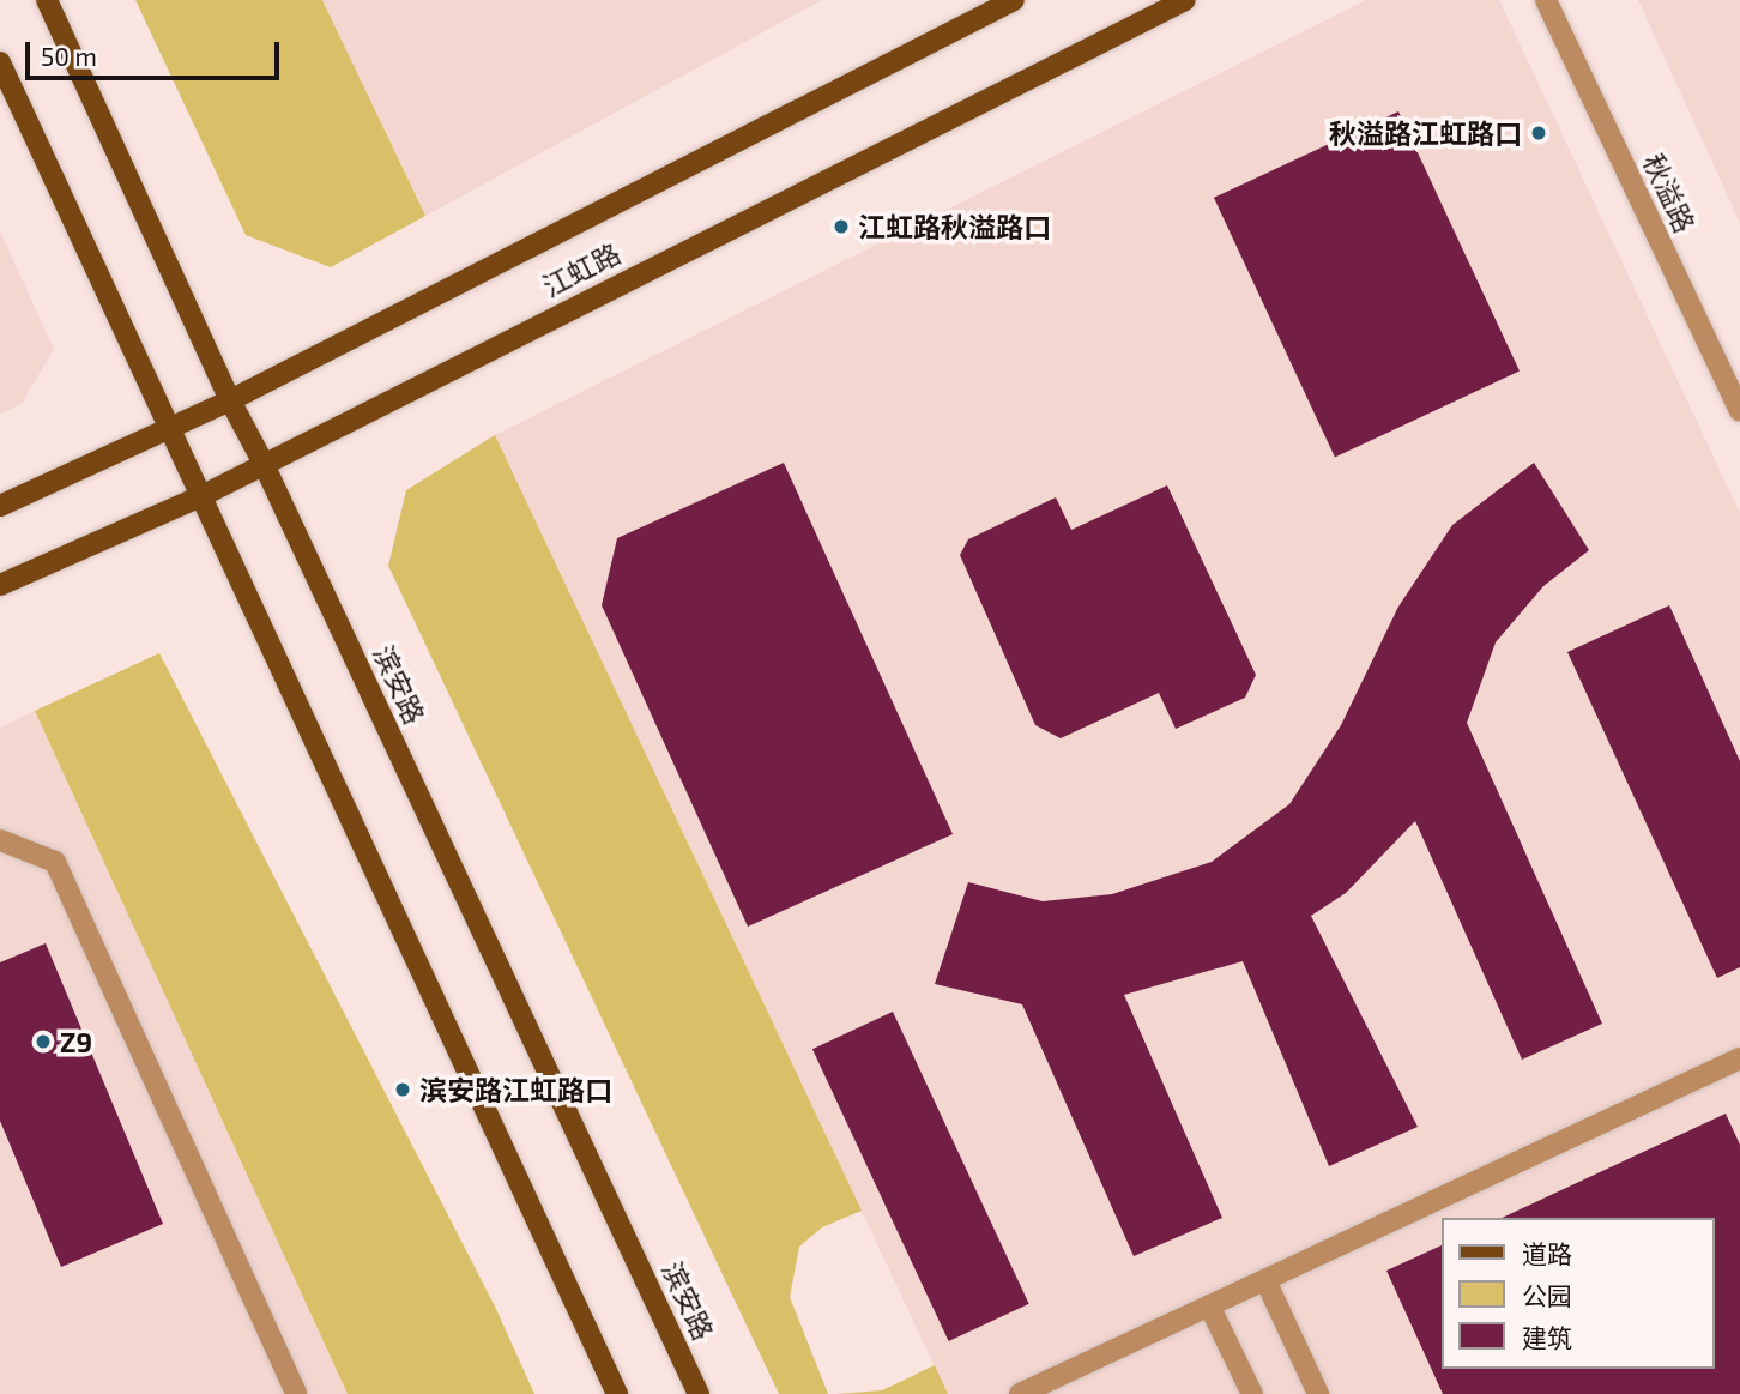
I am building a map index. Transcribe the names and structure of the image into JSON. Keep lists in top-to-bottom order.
{
  "streets": {
    "main road": ["江虹路", "滨安路"],
    "street": ["秋溢路"]
  },
  "crossings": [
    ["江虹路", "滨安路"]
  ],
  "places": [
    "秋溢路江虹路口",
    "江虹路秋溢路口",
    "Z9",
    "滨安路江虹路口"
  ],
  "legend": ["道路", "公园", "建筑"],
  "scale_bar": "50 m"
}
